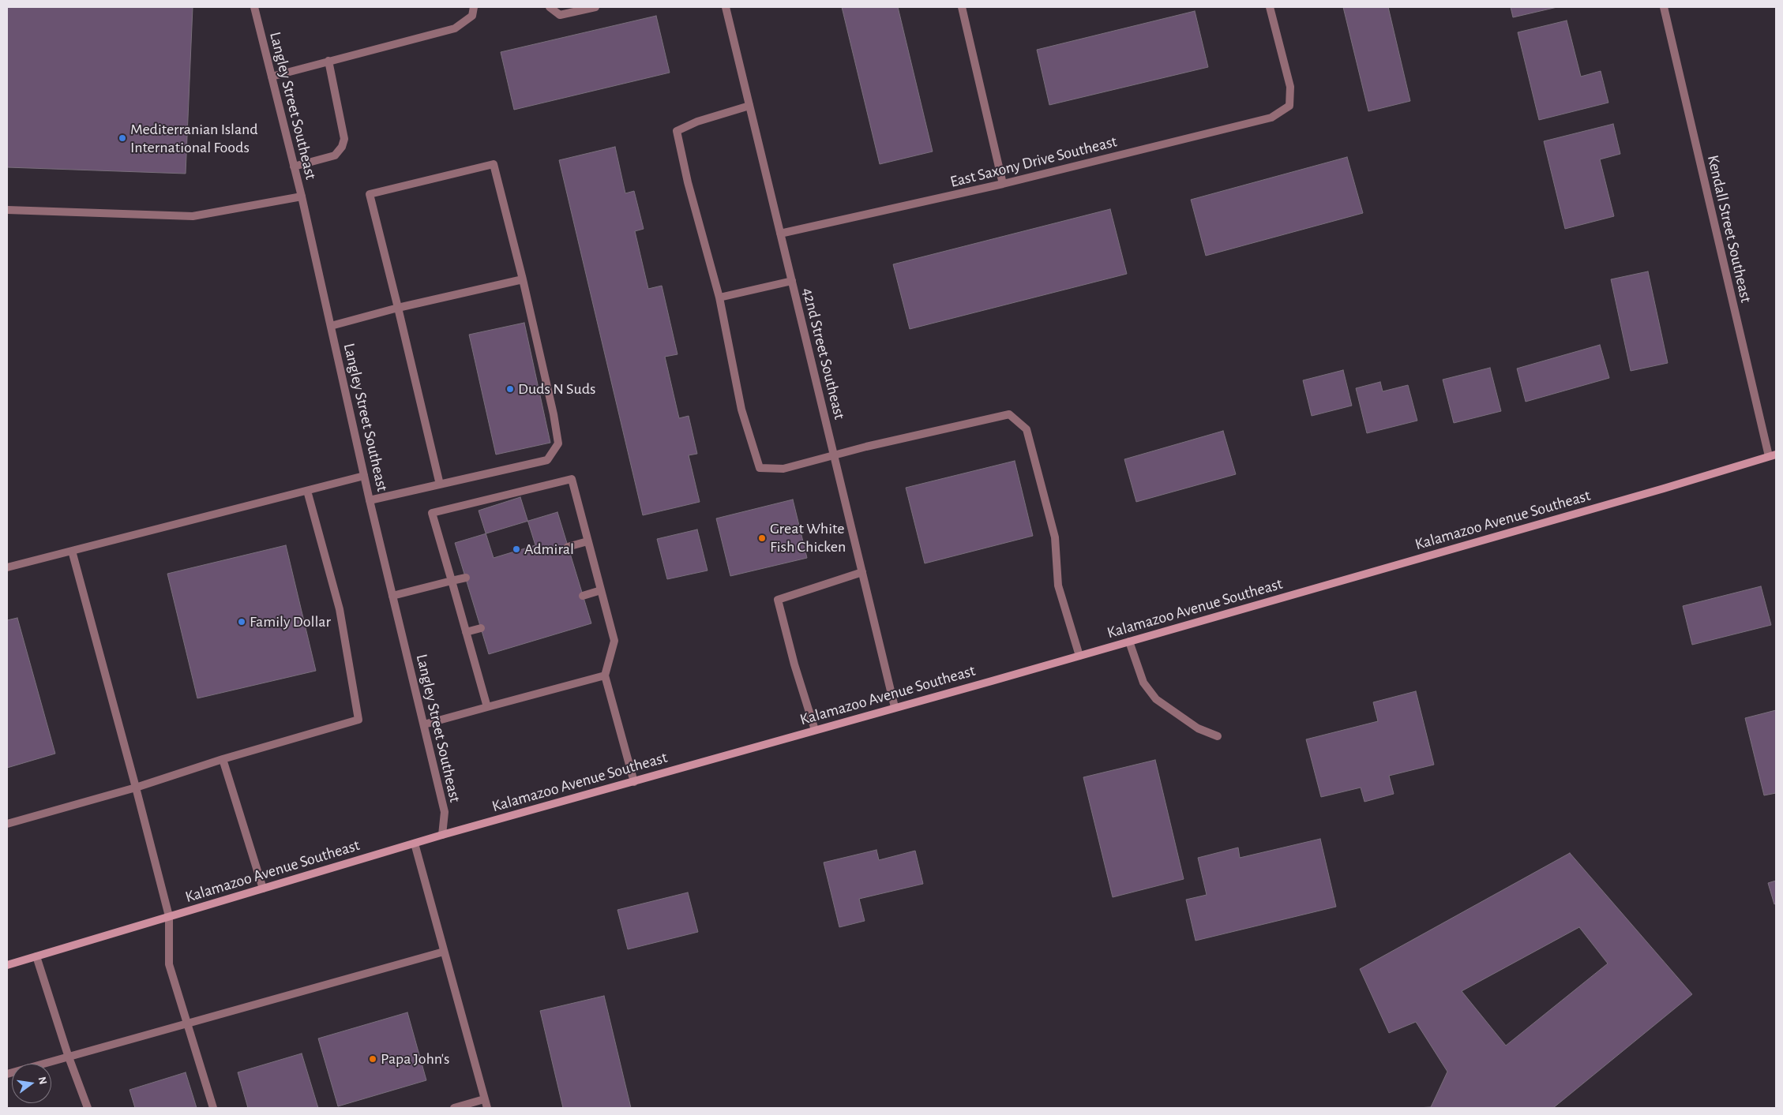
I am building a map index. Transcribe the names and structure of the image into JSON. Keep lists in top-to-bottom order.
{
  "streets": {
    "main road": ["Kalamazoo Avenue Southeast"],
    "street": [
      "Langley Street Southeast",
      "East Saxony Drive Southeast",
      "Kendall Street Southeast",
      "42nd Street Southeast"
    ]
  },
  "crossings": [
    ["Langley Street Southeast", "Kalamazoo Avenue Southeast"],
    ["East Saxony Drive Southeast", "42nd Street Southeast"],
    ["Kendall Street Southeast", "Kalamazoo Avenue Southeast"],
    ["42nd Street Southeast", "Kalamazoo Avenue Southeast"]
  ],
  "places": [
    "Mediterranian Island International Foods",
    "Duds N Suds",
    "Great White Fish Chicken",
    "Admiral",
    "Family Dollar",
    "Papa John's"
  ],
  "north": "right"
}
